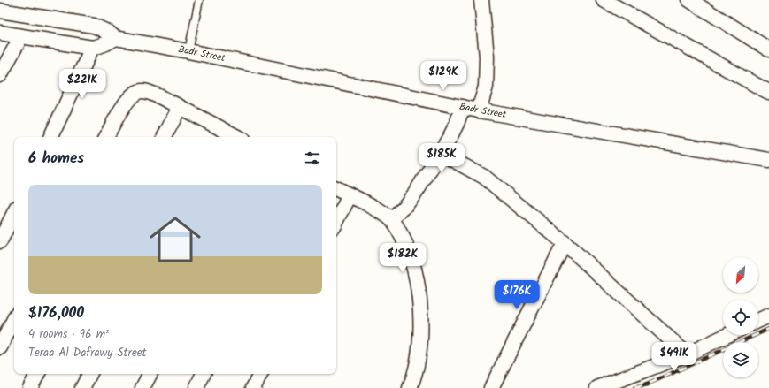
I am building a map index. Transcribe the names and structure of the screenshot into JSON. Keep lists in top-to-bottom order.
{
  "streets": {
    "street": ["Badr Street"]
  },
  "north": "bottom left",
  "page": {
    "price": [
      "$129K",
      "$221K",
      "$185K",
      "$182K",
      "$176K",
      "$491K"
    ],
    "heading": "6 homes",
    "list": [
      {
        "name": "$176,000",
        "note": "4 rooms · 96 m² · Teraa Al Dafrawy Street"
      }
    ]
  }
}
